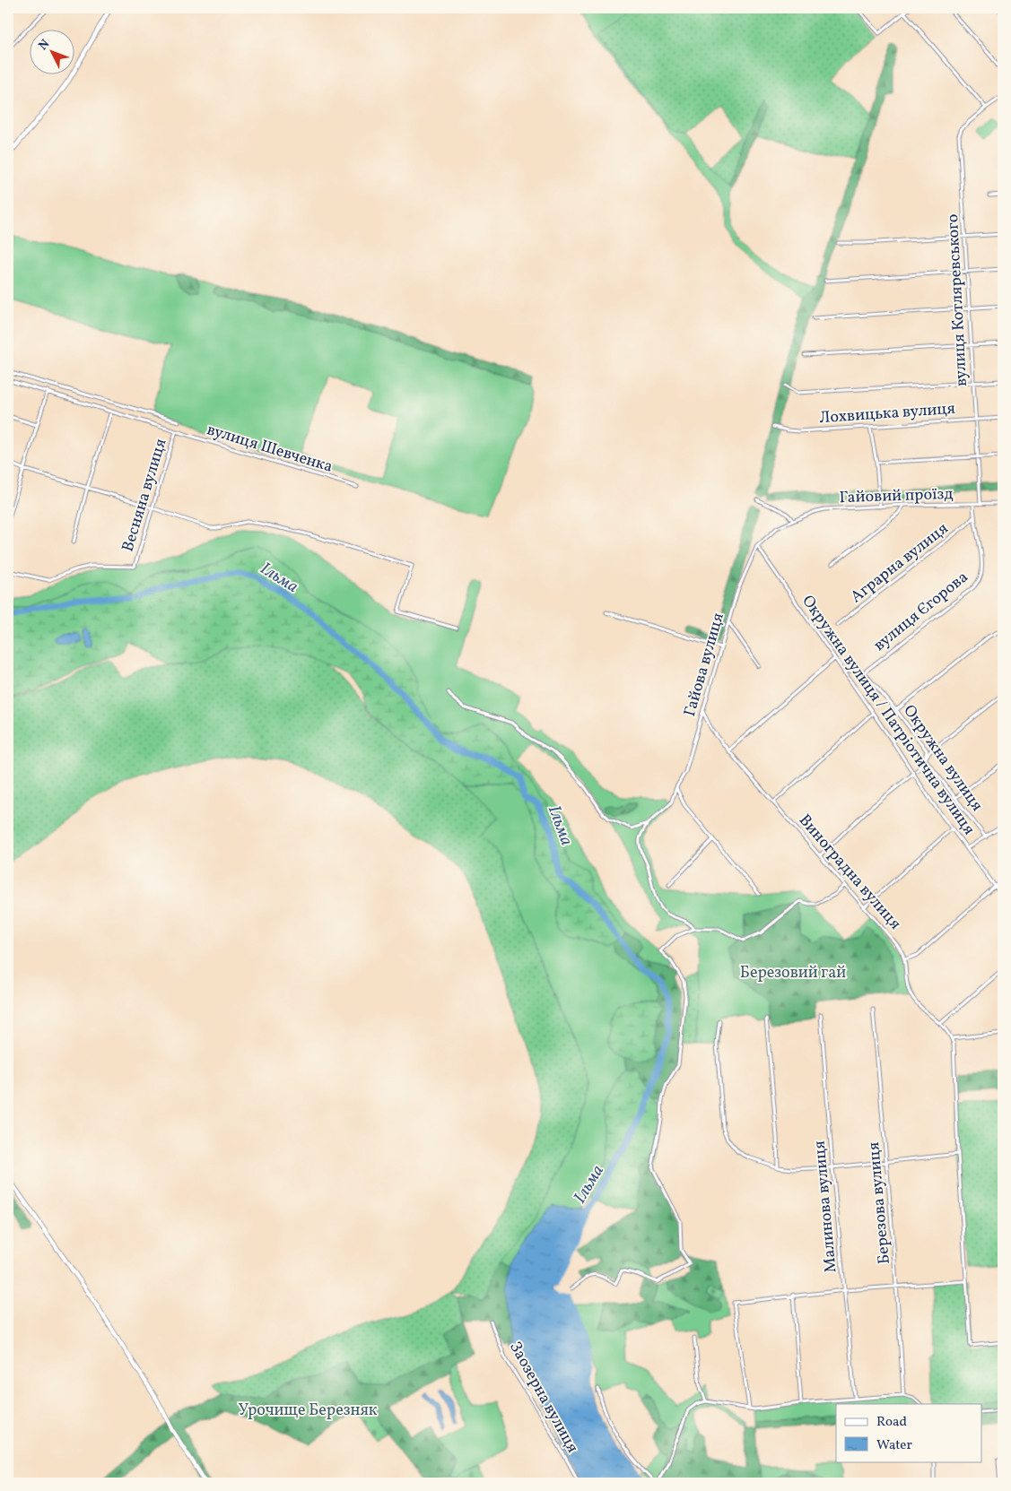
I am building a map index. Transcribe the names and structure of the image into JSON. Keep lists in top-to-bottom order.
{
  "streets": {
    "street": [
      "вулиця Котляревського",
      "Лохвицька вулиця",
      "вулиця Шевченка",
      "Весняна вулиця",
      "Гайовий проїзд",
      "Аграрна вулиця",
      "вулиця Єгорова",
      "Гайова вулиця",
      "Окружна вулиця / Патріотична вулиця",
      "Окружна вулиця",
      "Виноградна вулиця",
      "Березова вулиця",
      "Малинова вулиця",
      "Заозерна вулиця"
    ]
  },
  "crossings": [
    ["вулиця Котляревського", "Лохвицька вулиця"],
    ["вулиця Котляревського", "Гайовий проїзд"],
    ["вулиця Шевченка", "Весняна вулиця"],
    ["Гайовий проїзд", "Гайова вулиця"],
    ["Аграрна вулиця", "вулиця Єгорова"],
    ["вулиця Єгорова", "Окружна вулиця"],
    ["Гайова вулиця", "Окружна вулиця / Патріотична вулиця"],
    ["Гайова вулиця", "Виноградна вулиця"]
  ],
  "water": ["Ільма"],
  "parks": ["Березовий гай", "Урочище Березняк"],
  "legend": ["Road", "Water"],
  "north": "top left"
}
